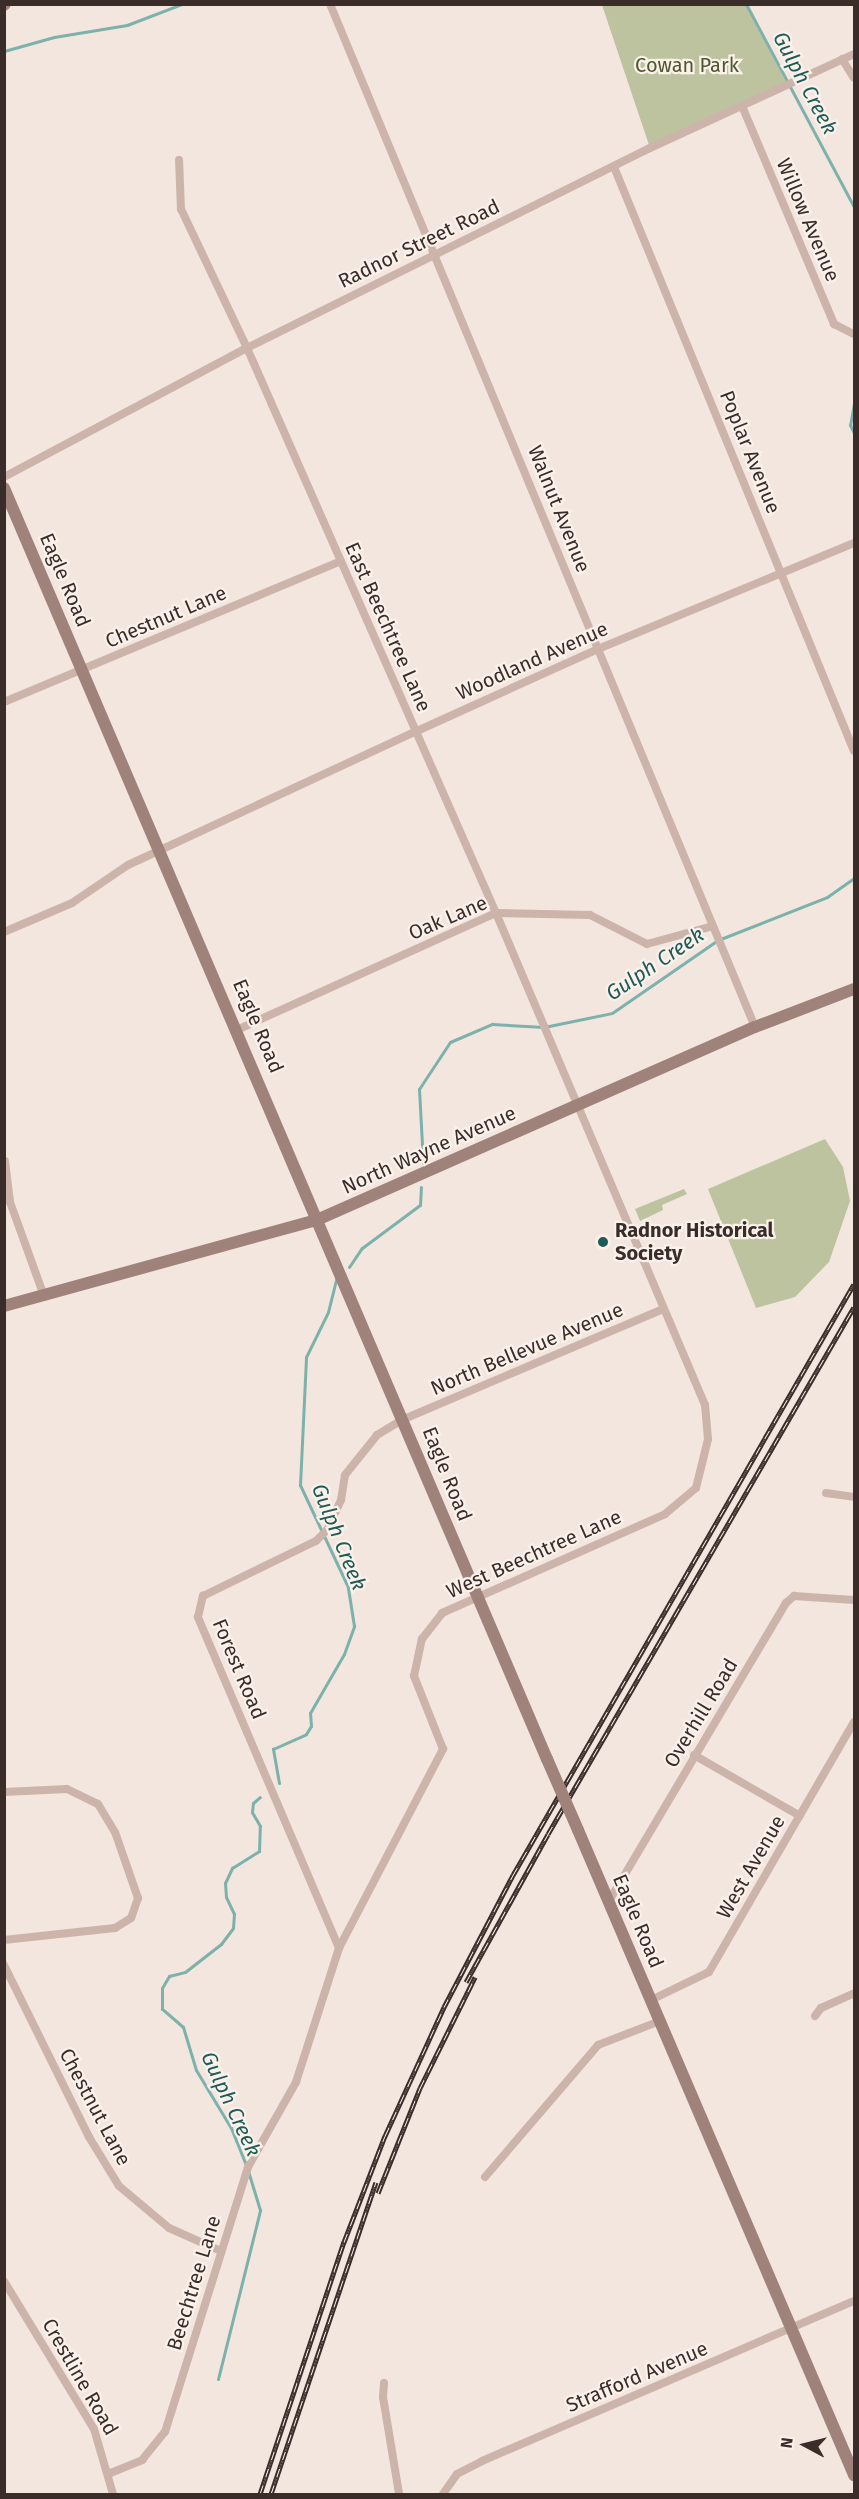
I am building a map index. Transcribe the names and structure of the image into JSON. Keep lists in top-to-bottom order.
{
  "streets": {
    "street": [
      "Willow Avenue",
      "Radnor Street Road",
      "Poplar Avenue",
      "Walnut Avenue",
      "Eagle Road",
      "Chestnut Lane",
      "East Beechtree Lane",
      "Woodland Avenue",
      "Oak Lane",
      "North Wayne Avenue",
      "North Bellevue Avenue",
      "West Beechtree Lane",
      "Forest Road",
      "Overhill Road",
      "West Avenue",
      "Beechtree Lane",
      "Crestline Road",
      "Strafford Avenue"
    ]
  },
  "crossings": [
    ["Willow Avenue", "Radnor Street Road"],
    ["Radnor Street Road", "Poplar Avenue"],
    ["Radnor Street Road", "Walnut Avenue"],
    ["Radnor Street Road", "East Beechtree Lane"],
    ["Poplar Avenue", "Woodland Avenue"],
    ["Walnut Avenue", "Woodland Avenue"],
    ["Walnut Avenue", "Oak Lane"],
    ["Walnut Avenue", "North Wayne Avenue"],
    ["Eagle Road", "Chestnut Lane"],
    ["Eagle Road", "Woodland Avenue"],
    ["Eagle Road", "Oak Lane"],
    ["Eagle Road", "North Wayne Avenue"],
    ["Eagle Road", "North Bellevue Avenue"],
    ["Eagle Road", "West Beechtree Lane"],
    ["Eagle Road", "Forest Road"],
    ["Eagle Road", "Overhill Road"],
    ["Eagle Road", "West Avenue"],
    ["Eagle Road", "Strafford Avenue"],
    ["Chestnut Lane", "East Beechtree Lane"],
    ["Chestnut Lane", "Beechtree Lane"],
    ["East Beechtree Lane", "Woodland Avenue"],
    ["East Beechtree Lane", "Oak Lane"],
    ["East Beechtree Lane", "North Wayne Avenue"],
    ["East Beechtree Lane", "West Beechtree Lane"],
    ["North Wayne Avenue", "West Beechtree Lane"],
    ["North Bellevue Avenue", "West Beechtree Lane"],
    ["North Bellevue Avenue", "Forest Road"],
    ["West Beechtree Lane", "Forest Road"],
    ["West Beechtree Lane", "Beechtree Lane"],
    ["Beechtree Lane", "Crestline Road"]
  ],
  "water": ["Gulph Creek"],
  "parks": ["Cowan Park"],
  "places": ["Radnor Historical Society"],
  "north": "left"
}
